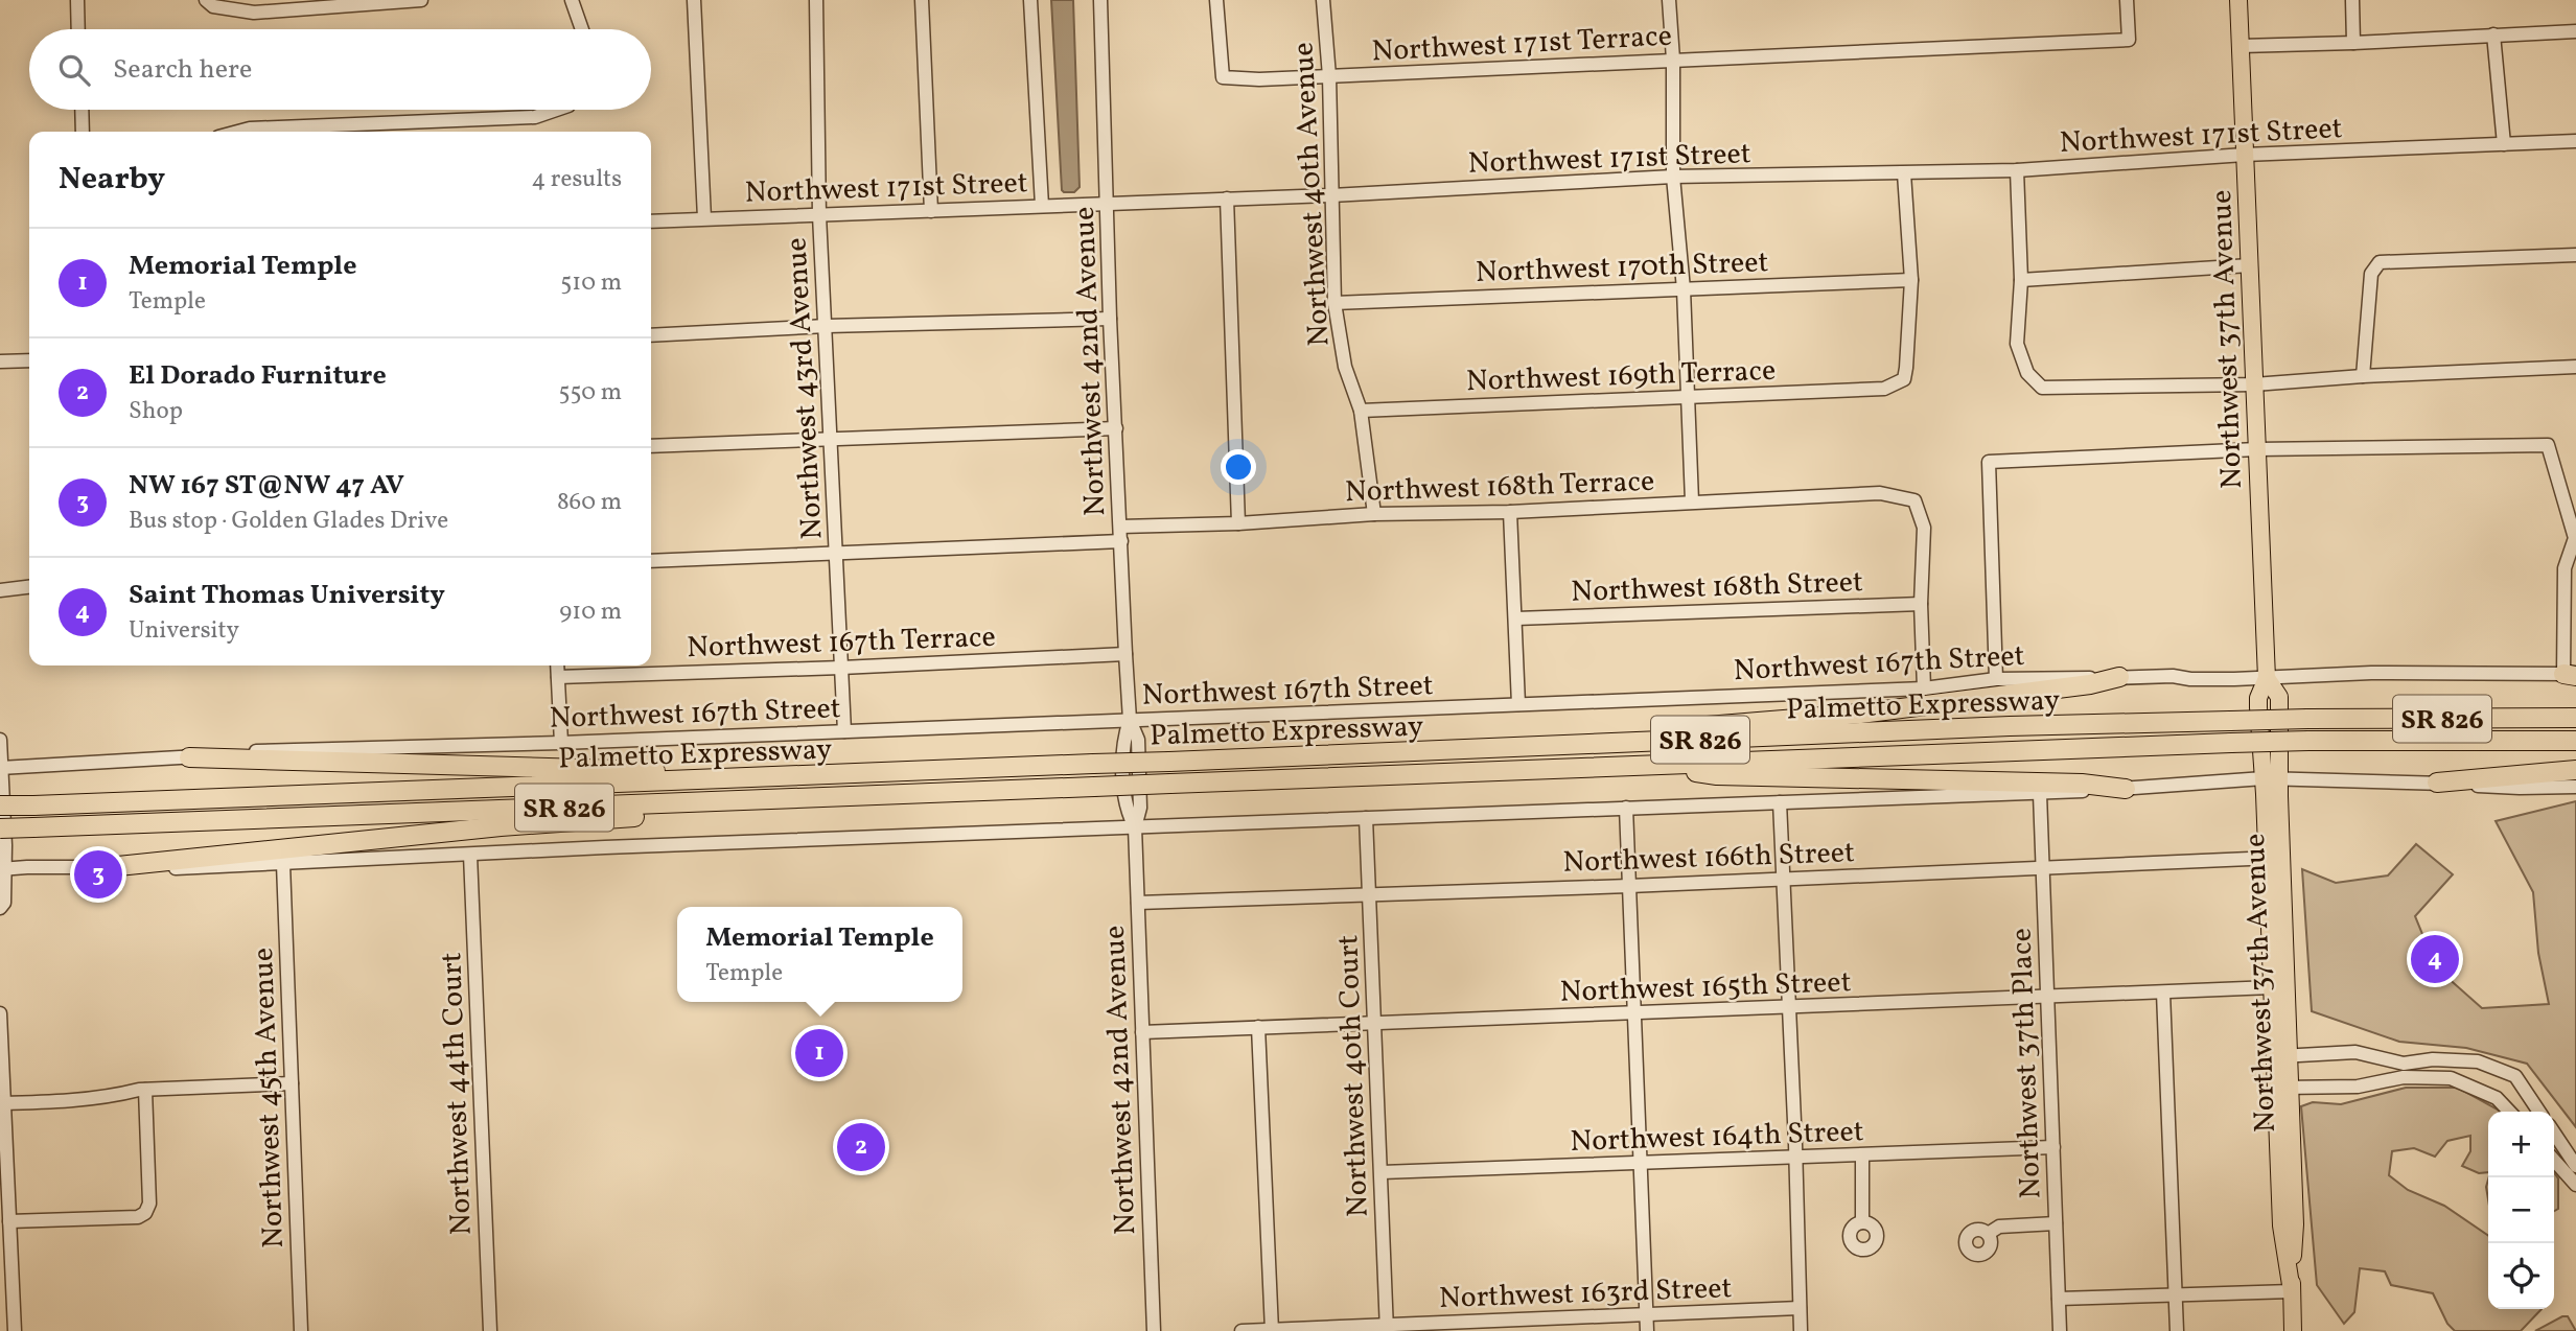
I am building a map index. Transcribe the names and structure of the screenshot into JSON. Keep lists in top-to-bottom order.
{
  "streets": {
    "highway": ["Palmetto Expressway", "SR 826"],
    "main road": ["Northwest 37th Avenue"],
    "street": [
      "Northwest 171st Terrace",
      "Northwest 171st Street",
      "Northwest 40th Avenue",
      "Northwest 170th Street",
      "Northwest 42nd Avenue",
      "Northwest 169th Terrace",
      "Northwest 43rd Avenue",
      "Northwest 168th Terrace",
      "Northwest 168th Street",
      "Northwest 167th Terrace",
      "Northwest 167th Street",
      "Northwest 166th Street",
      "Northwest 165th Street",
      "Northwest 37th Place",
      "Northwest 40th Court",
      "Northwest 44th Court",
      "Northwest 45th Avenue",
      "Northwest 164th Street",
      "Northwest 163rd Street"
    ]
  },
  "crossings": [
    ["Northwest 171st Terrace", "Northwest 40th Avenue"],
    ["Northwest 171st Street", "Northwest 40th Avenue"],
    ["Northwest 171st Street", "Northwest 37th Avenue"],
    ["Northwest 171st Street", "Northwest 42nd Avenue"],
    ["Northwest 171st Street", "Northwest 43rd Avenue"],
    ["Northwest 40th Avenue", "Northwest 170th Street"],
    ["Northwest 40th Avenue", "Northwest 169th Terrace"],
    ["Northwest 40th Avenue", "Northwest 168th Terrace"],
    ["Northwest 170th Street", "Northwest 169th Terrace"],
    ["Northwest 37th Avenue", "Northwest 167th Street"],
    ["Northwest 37th Avenue", "Northwest 166th Street"],
    ["Northwest 37th Avenue", "Northwest 165th Street"],
    ["Northwest 42nd Avenue", "Northwest 168th Terrace"],
    ["Northwest 42nd Avenue", "Northwest 167th Terrace"],
    ["Northwest 42nd Avenue", "Northwest 167th Street"],
    ["Northwest 42nd Avenue", "Northwest 166th Street"],
    ["Northwest 42nd Avenue", "Northwest 165th Street"],
    ["Northwest 43rd Avenue", "Northwest 167th Terrace"],
    ["Northwest 43rd Avenue", "Northwest 167th Street"],
    ["Northwest 168th Terrace", "Northwest 168th Street"],
    ["Northwest 166th Street", "Northwest 37th Place"],
    ["Northwest 166th Street", "Northwest 40th Court"],
    ["Northwest 165th Street", "Northwest 37th Place"],
    ["Northwest 165th Street", "Northwest 40th Court"],
    ["Northwest 37th Place", "Northwest 164th Street"],
    ["Northwest 40th Court", "Northwest 164th Street"],
    ["Northwest 40th Court", "Northwest 163rd Street"]
  ],
  "page": {
    "search": "Search here",
    "heading": ["Nearby", "4 results"],
    "list": [
      {
        "mark": "1",
        "name": "Memorial Temple",
        "note": "Temple",
        "value": "510 m"
      },
      {
        "mark": "2",
        "name": "El Dorado Furniture",
        "note": "Shop",
        "value": "550 m"
      },
      {
        "mark": "3",
        "name": "NW 167 ST@NW 47 AV",
        "note": "Bus stop · Golden Glades Drive",
        "value": "860 m"
      },
      {
        "mark": "4",
        "name": "Saint Thomas University",
        "note": "University",
        "value": "910 m"
      }
    ],
    "pins": [
      "3",
      "4",
      "1",
      "2"
    ],
    "popup": ["Memorial Temple", "Temple"],
    "map_buttons": ["+", "−"]
  }
}
